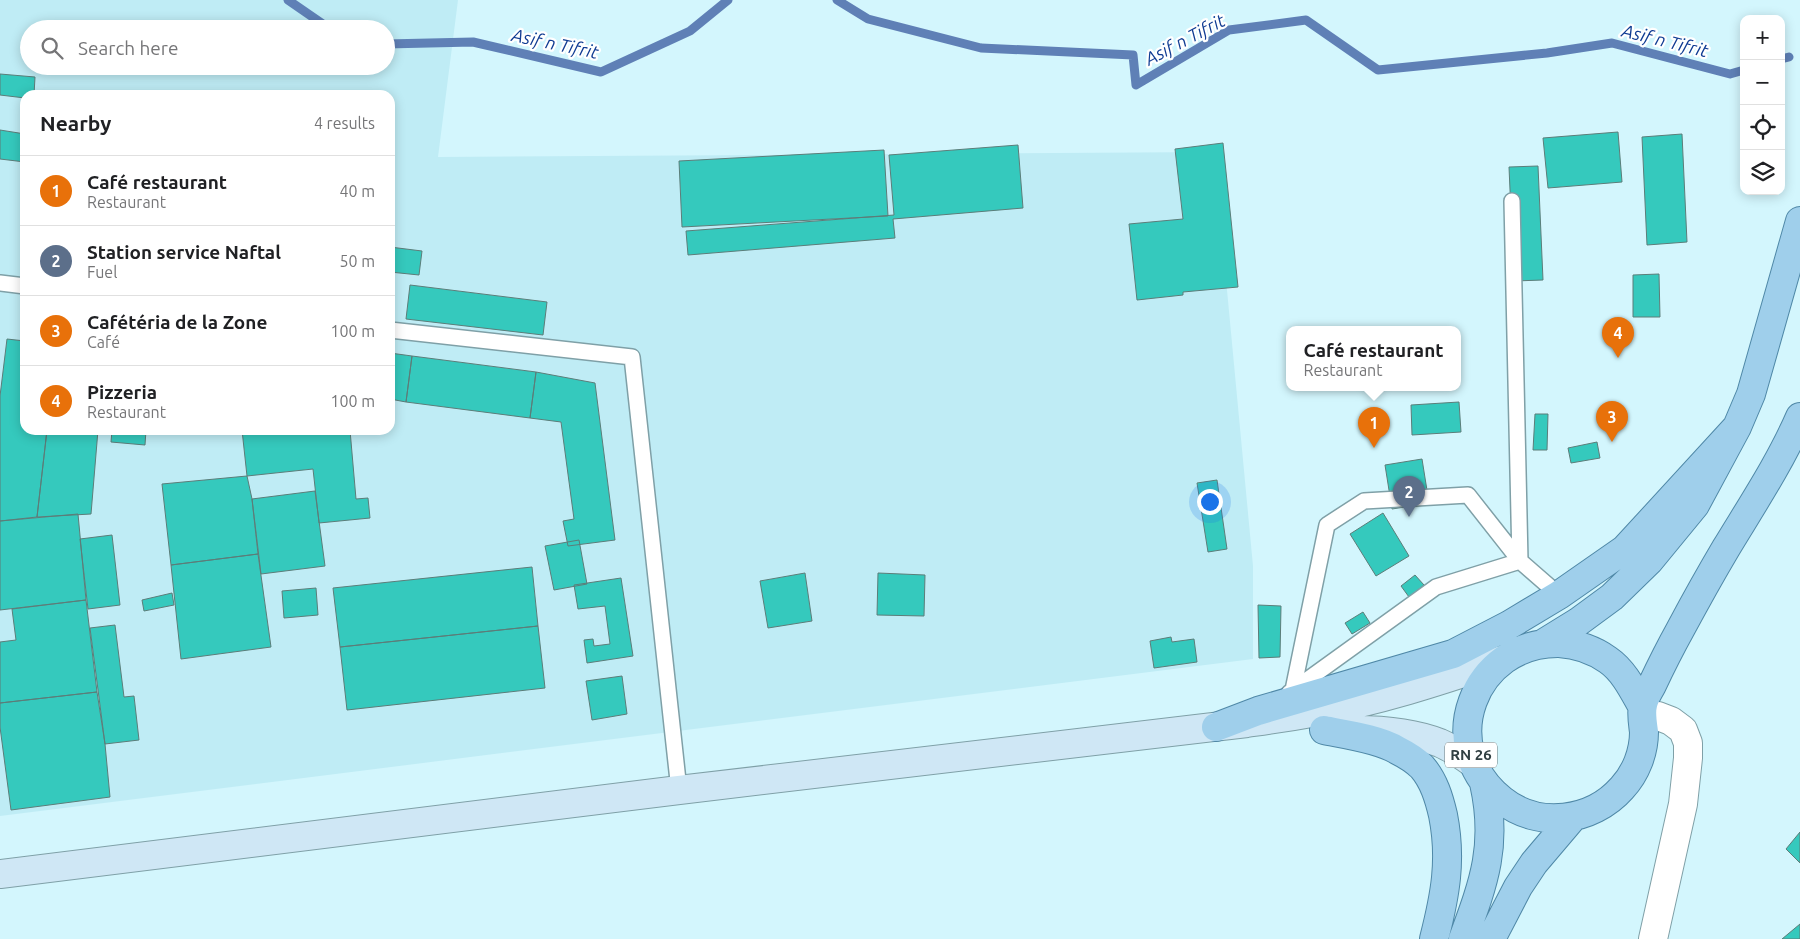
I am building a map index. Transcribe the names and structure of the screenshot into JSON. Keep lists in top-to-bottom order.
{
  "streets": {
    "main road": ["RN 26"]
  },
  "water": ["Asif n Tifrit"],
  "page": {
    "map_buttons": ["+", "−"],
    "search": "Search here",
    "heading": ["Nearby", "4 results"],
    "list": [
      {
        "mark": "1",
        "name": "Café restaurant",
        "note": "Restaurant",
        "value": "40 m"
      },
      {
        "mark": "2",
        "name": "Station service Naftal",
        "note": "Fuel",
        "value": "50 m"
      },
      {
        "mark": "3",
        "name": "Cafétéria de la Zone",
        "note": "Café",
        "value": "100 m"
      },
      {
        "mark": "4",
        "name": "Pizzeria",
        "note": "Restaurant",
        "value": "100 m"
      }
    ],
    "pins": [
      "4",
      "3",
      "1",
      "2"
    ],
    "popup": ["Café restaurant", "Restaurant"]
  }
}
